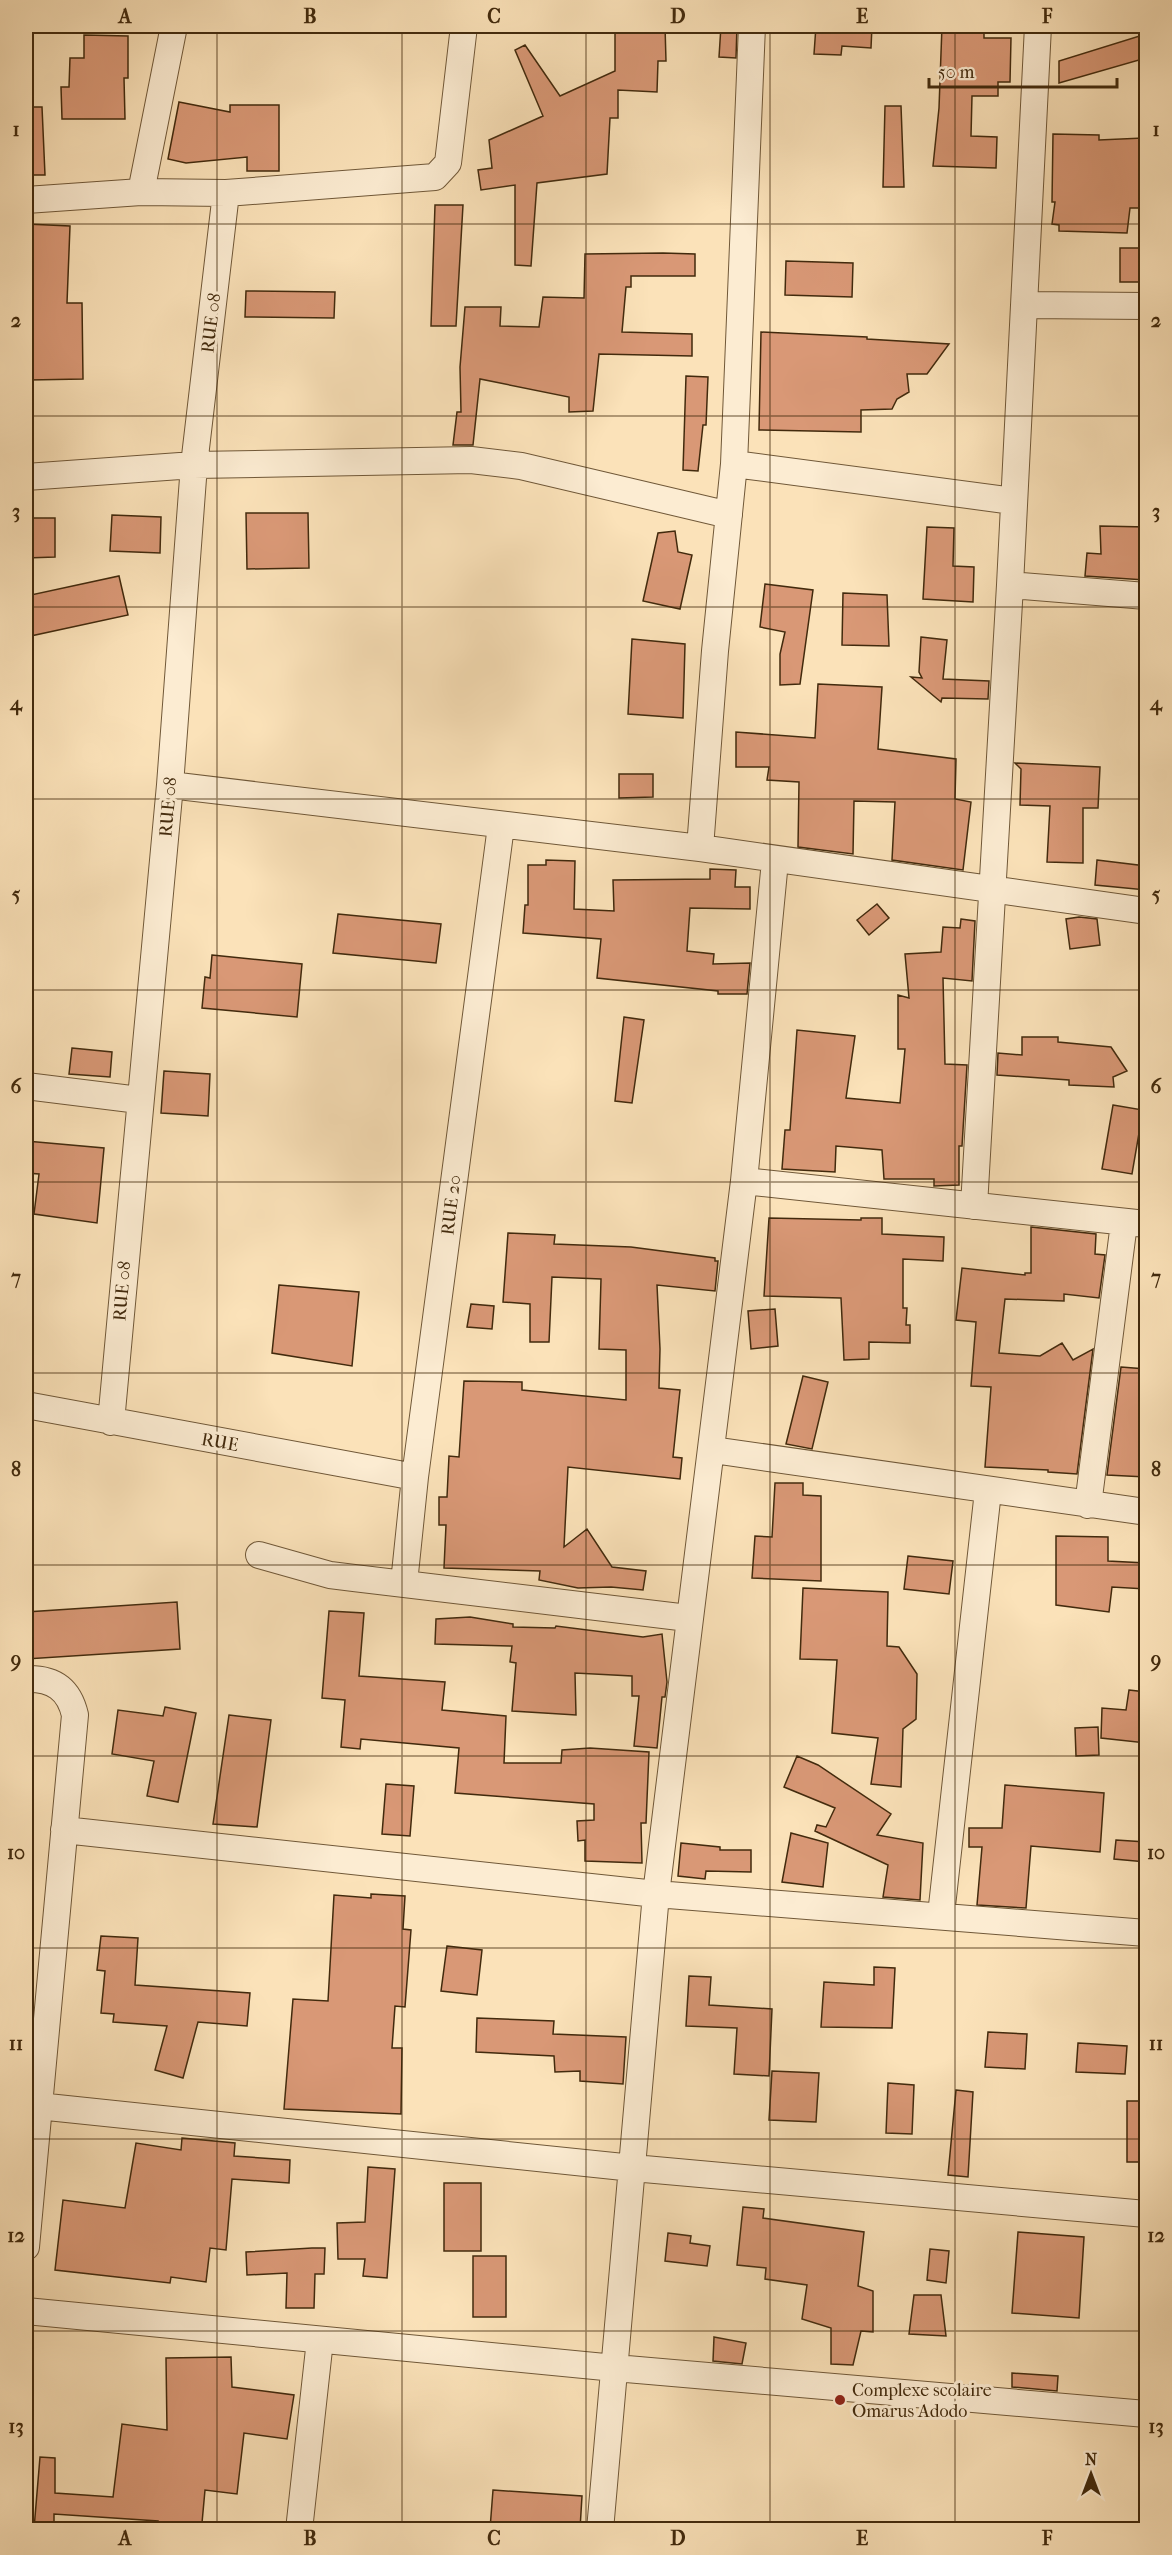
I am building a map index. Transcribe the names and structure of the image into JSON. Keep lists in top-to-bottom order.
{
  "streets": {
    "street": ["RUE 08", "RUE 20", "RUE"]
  },
  "crossings": [
    ["RUE 08", "RUE"],
    ["RUE 20", "RUE"]
  ],
  "places": ["Complexe scolaire Omarus Adodo"],
  "scale_bar": "50 m",
  "north": "top",
  "grid": {
    "columns": [
      "A",
      "B",
      "C",
      "D",
      "E",
      "F"
    ],
    "rows": [
      "1",
      "2",
      "3",
      "4",
      "5",
      "6",
      "7",
      "8",
      "9",
      "10",
      "11",
      "12",
      "13"
    ]
  }
}
